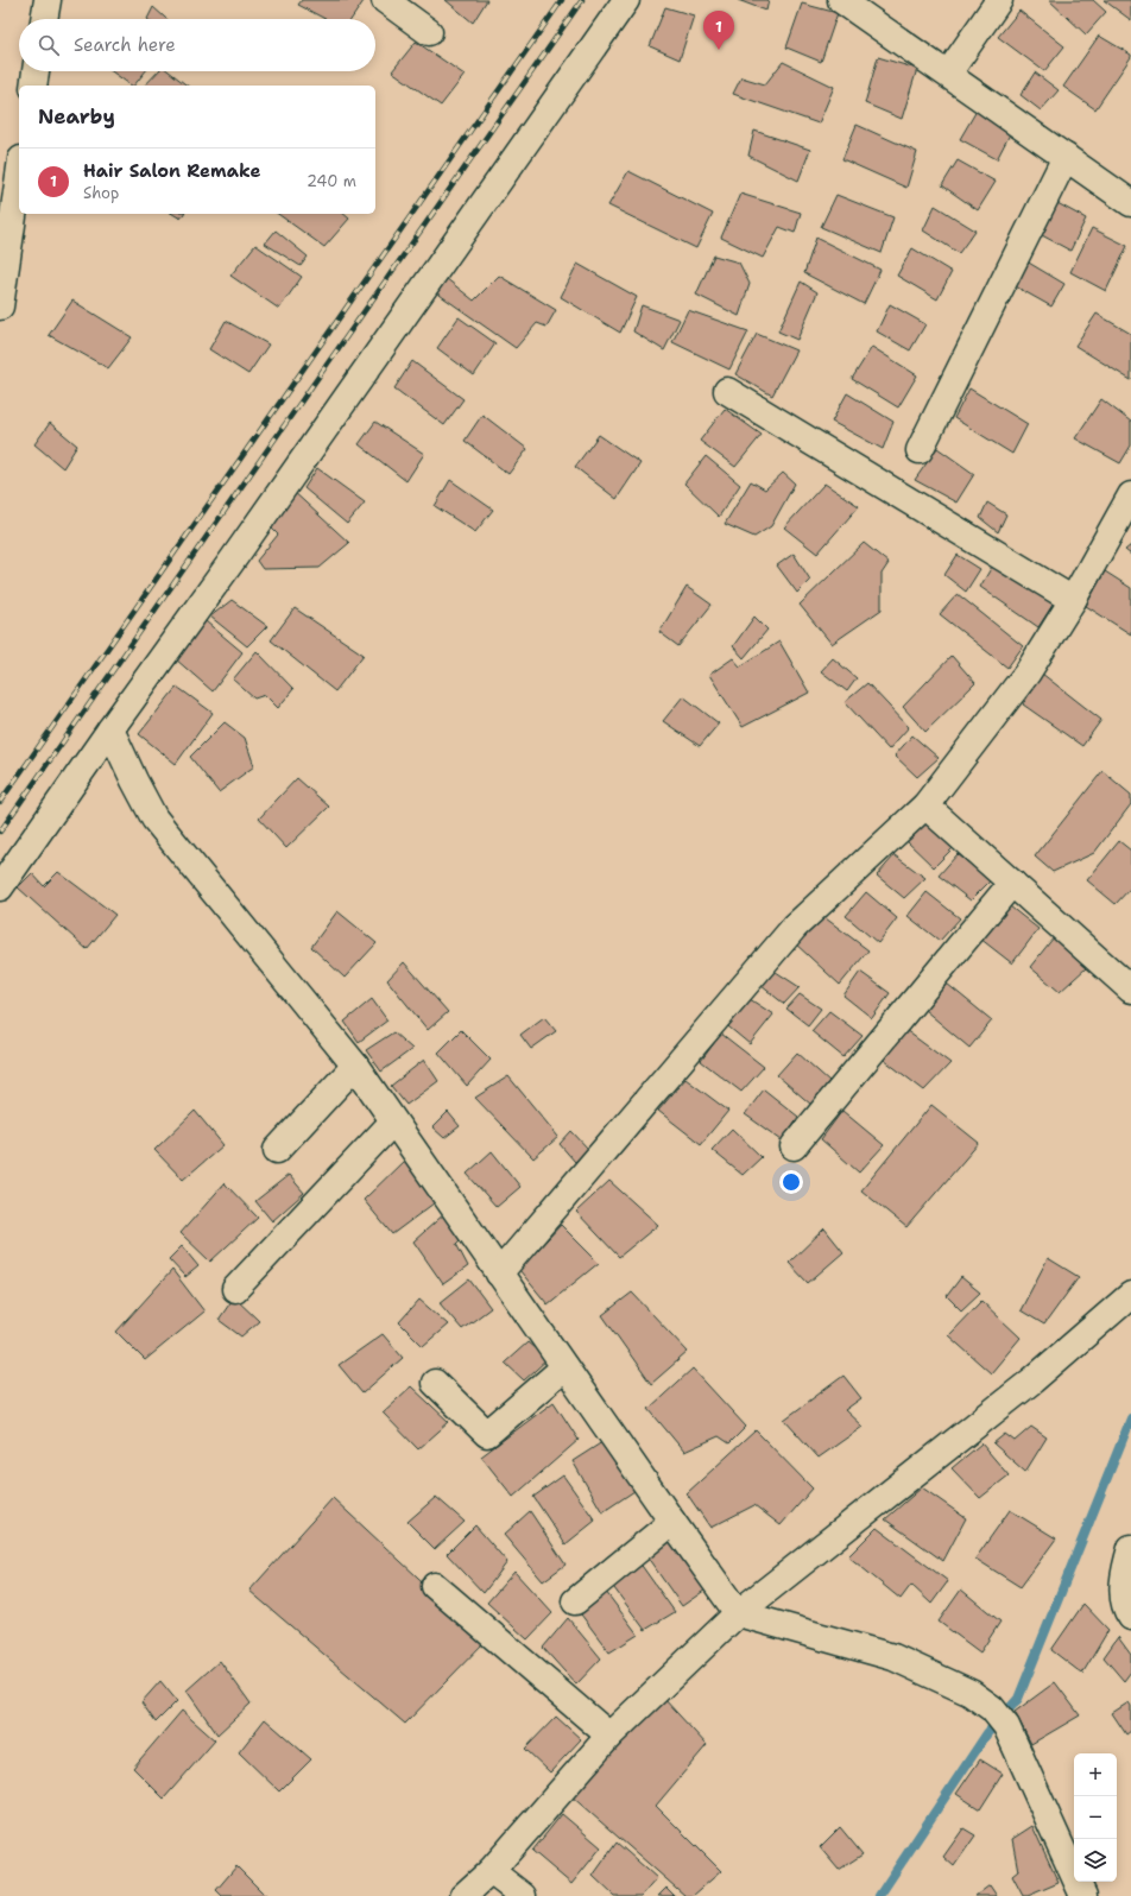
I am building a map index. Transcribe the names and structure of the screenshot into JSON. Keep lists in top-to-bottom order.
{
  "page": {
    "pins": "1",
    "search": "Search here",
    "heading": "Nearby",
    "list": [
      {
        "mark": "1",
        "name": "Hair Salon Remake",
        "note": "Shop",
        "value": "240 m"
      }
    ],
    "map_buttons": ["+", "−"]
  }
}
